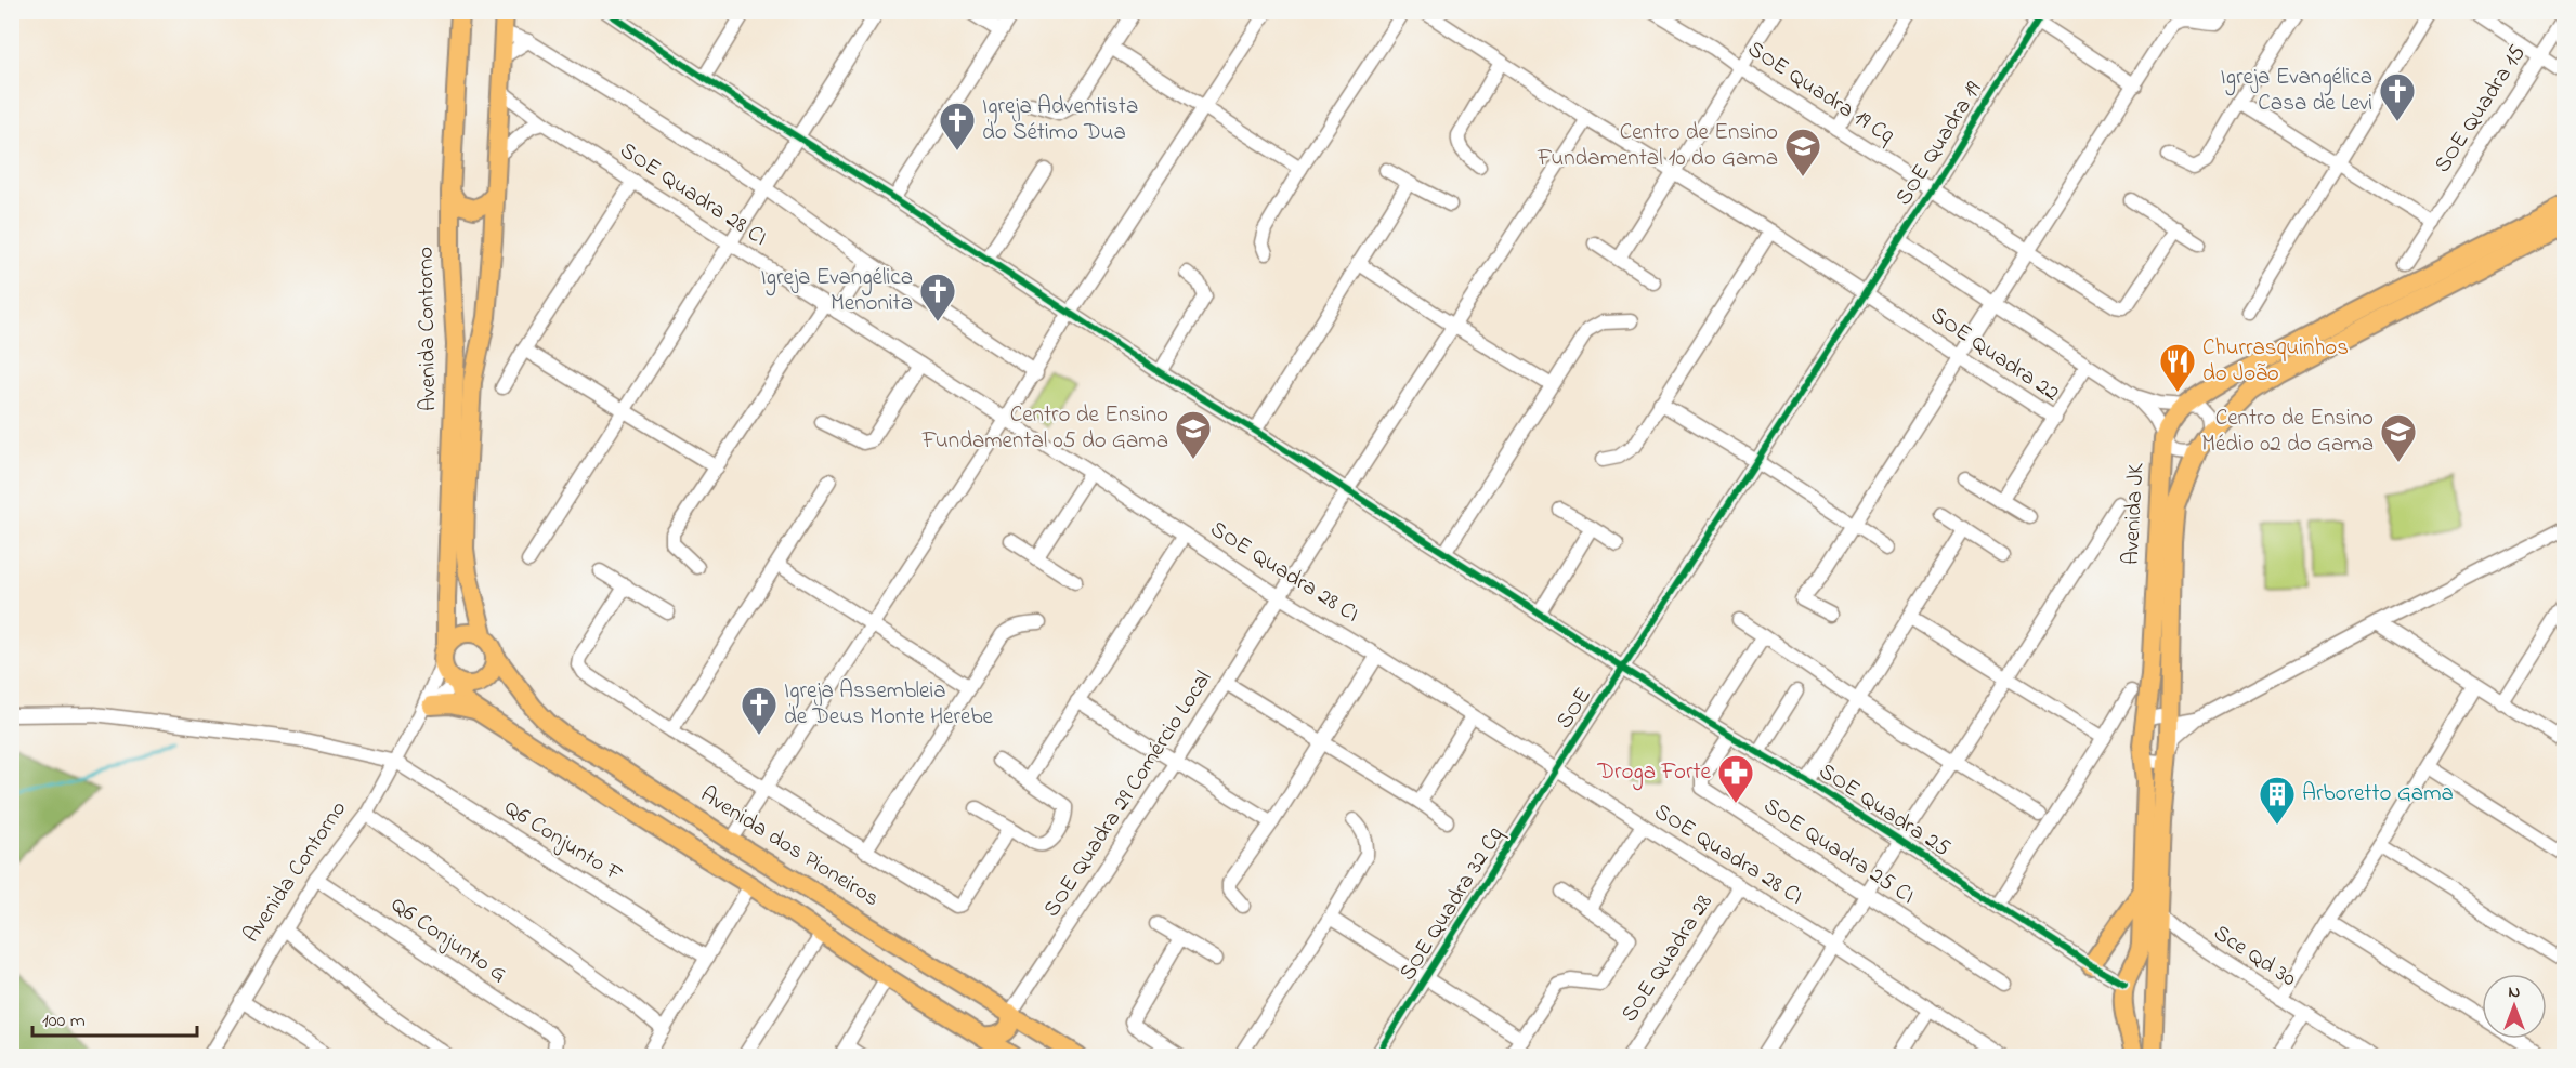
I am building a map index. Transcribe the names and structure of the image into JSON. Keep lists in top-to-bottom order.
{
  "streets": {
    "main road": ["Avenida Contorno", "Avenida JK", "Avenida dos Pioneiros"],
    "street": [
      "SOE Quadra 19 Cq",
      "SOE Quadra 15",
      "SOE Quadra 19",
      "SOE Quadra 28 CI",
      "SOE Quadra 22",
      "SOE",
      "SOE Quadra 29 Comércio Local",
      "SOE Quadra 25",
      "Q6 Conjunto F",
      "SOE Quadra 25 CI",
      "SOE Quadra 32 Cq",
      "Q6 Conjunto G",
      "Sce Qd 30",
      "SOE Quadra 28"
    ]
  },
  "crossings": [
    ["SOE Quadra 19 Cq", "SOE Quadra 19"],
    ["SOE Quadra 19", "SOE Quadra 22"],
    ["SOE Quadra 19", "SOE"],
    ["SOE Quadra 28 CI", "Avenida Contorno"],
    ["SOE Quadra 28 CI", "SOE"],
    ["SOE Quadra 28 CI", "SOE Quadra 29 Comércio Local"],
    ["SOE Quadra 28 CI", "SOE Quadra 32 Cq"],
    ["SOE Quadra 28 CI", "SOE Quadra 28"],
    ["Avenida Contorno", "Q6 Conjunto F"],
    ["Avenida Contorno", "Avenida dos Pioneiros"],
    ["Avenida Contorno", "Q6 Conjunto G"],
    ["Avenida JK", "SOE Quadra 25"],
    ["Avenida JK", "Sce Qd 30"],
    ["SOE", "SOE Quadra 25"],
    ["SOE", "SOE Quadra 32 Cq"],
    ["SOE Quadra 29 Comércio Local", "Avenida dos Pioneiros"],
    ["SOE Quadra 25", "SOE Quadra 25 CI"]
  ],
  "places": {
    "church": [
      "Igreja Evangélica Casa de Levi",
      "Igreja Adventista do Sétimo Dua",
      "Igreja Evangélica Menonita",
      "Igreja Assembleia de Deus Monte Herebe"
    ],
    "school or university": ["Centro de Ensino Fundamental 10 do Gama", "Centro de Ensino Fundamental 05 do Gama", "Centro de Ensino Médio 02 do Gama"],
    "restaurant": ["Churrasquinhos do João"],
    "pharmacy": ["Droga Forte"],
    "building": ["Arboretto Gama"]
  },
  "scale_bar": "100 m",
  "north": "top"
}
